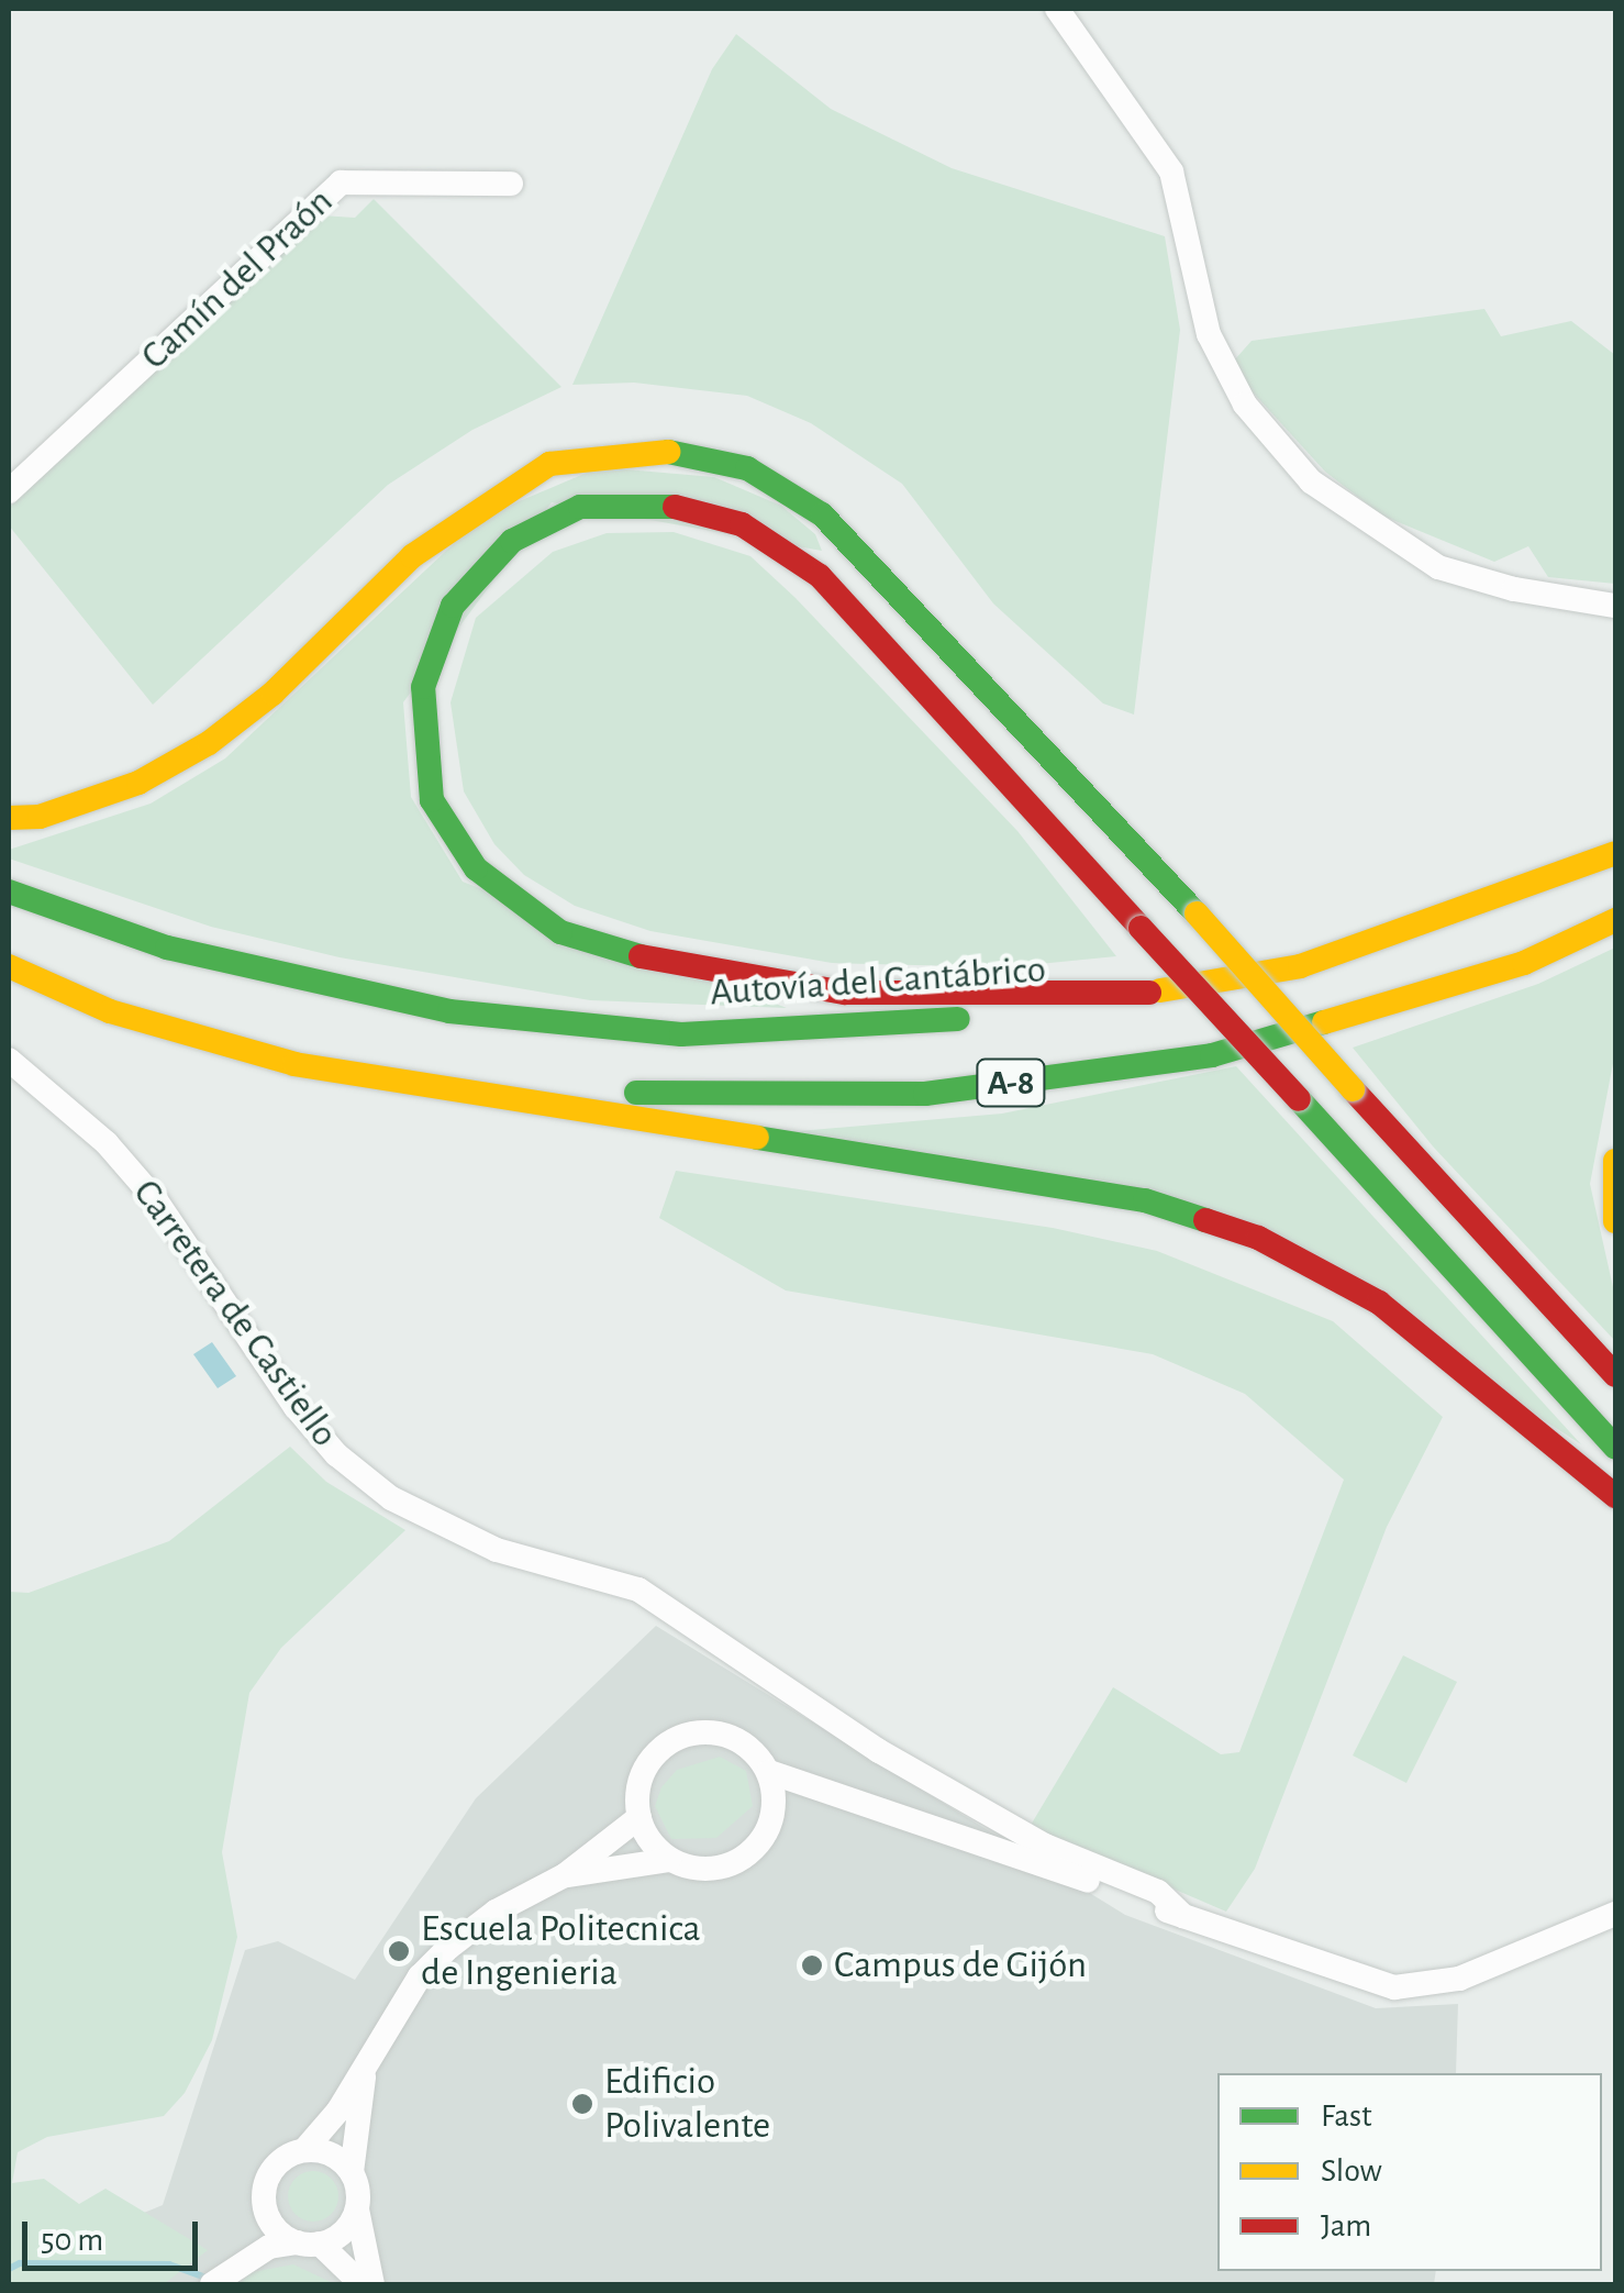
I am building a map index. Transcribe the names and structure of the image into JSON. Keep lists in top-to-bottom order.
{
  "streets": {
    "highway": ["Autovía del Cantábrico", "A-8"],
    "street": ["Camín del Praón", "Carretera de Castiello"]
  },
  "places": ["Escuela Politecnica de Ingenieria", "Campus de Gijón", "Edificio Polivalente"],
  "legend": ["Fast", "Slow", "Jam"],
  "scale_bar": "50 m"
}
